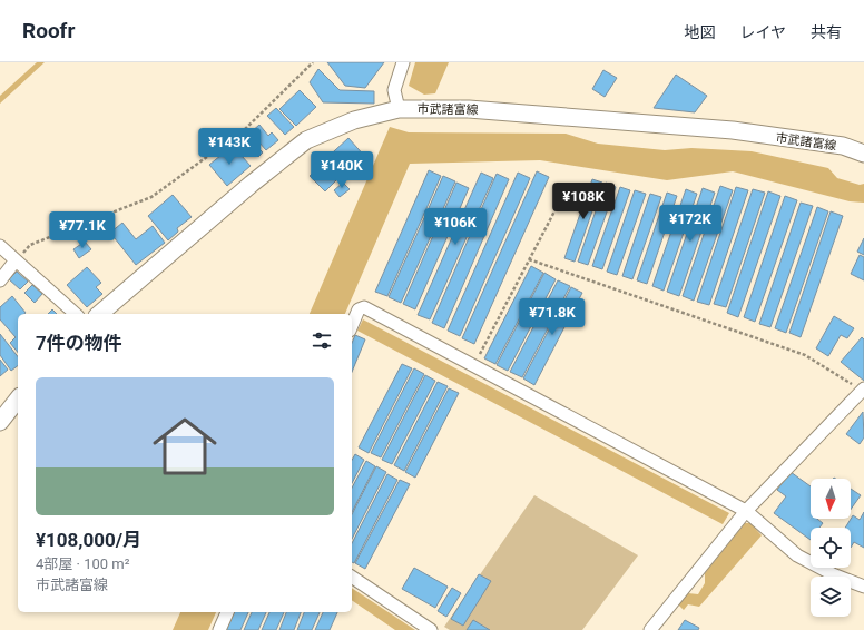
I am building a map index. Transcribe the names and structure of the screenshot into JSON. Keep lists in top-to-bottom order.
{
  "streets": {
    "main road": ["市武諸富線"]
  },
  "north": "bottom",
  "page": {
    "header": "Roofr",
    "nav": ["地図", "レイヤ", "共有"],
    "price": [
      "¥143K",
      "¥140K",
      "¥108K",
      "¥172K",
      "¥106K",
      "¥77.1K",
      "¥71.8K"
    ],
    "heading": "7件の物件",
    "list": [
      {
        "name": "¥108,000/月",
        "note": "4部屋 · 100 m² · 市武諸富線"
      }
    ]
  }
}
